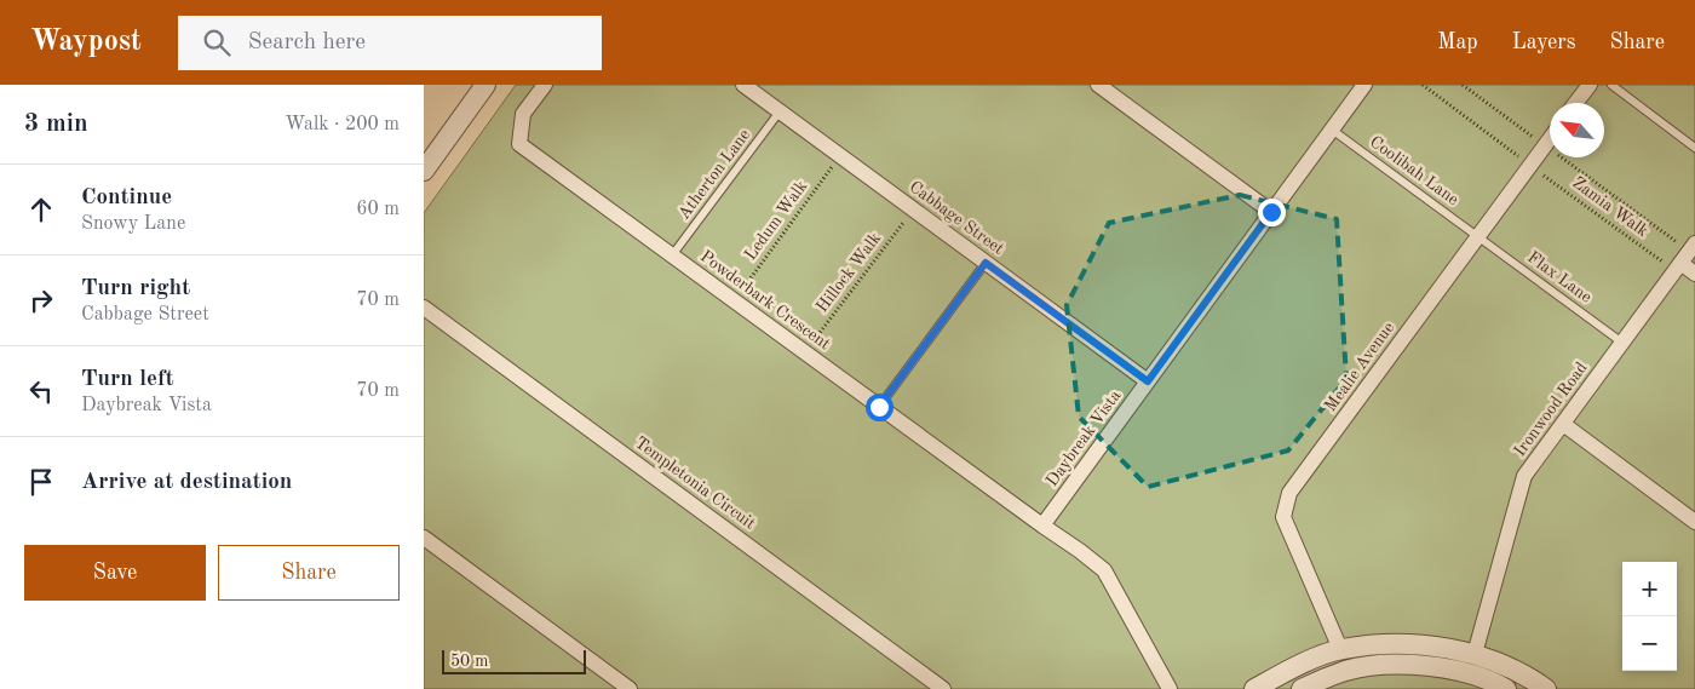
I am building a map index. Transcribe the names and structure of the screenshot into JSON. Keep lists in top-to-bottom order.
{
  "streets": {
    "street": [
      "Cabbage Street",
      "Powderbark Crescent",
      "Mealie Avenue",
      "Ironwood Road",
      "Daybreak Vista",
      "Templetonia Circuit"
    ],
    "lane": ["Coolibah Lane", "Atherton Lane", "Flax Lane"],
    "path": ["Zamia Walk", "Ledum Walk", "Hillock Walk"]
  },
  "crossings": [
    ["Coolibah Lane", "Flax Lane"],
    ["Coolibah Lane", "Mealie Avenue"],
    ["Coolibah Lane", "Daybreak Vista"],
    ["Atherton Lane", "Cabbage Street"],
    ["Atherton Lane", "Powderbark Crescent"],
    ["Zamia Walk", "Mealie Avenue"],
    ["Zamia Walk", "Ironwood Road"],
    ["Cabbage Street", "Ledum Walk"],
    ["Cabbage Street", "Hillock Walk"],
    ["Cabbage Street", "Daybreak Vista"],
    ["Ledum Walk", "Powderbark Crescent"],
    ["Hillock Walk", "Powderbark Crescent"],
    ["Flax Lane", "Mealie Avenue"],
    ["Flax Lane", "Ironwood Road"],
    ["Powderbark Crescent", "Daybreak Vista"]
  ],
  "scale_bar": "50 m",
  "north": "top left",
  "page": {
    "header": "Waypost",
    "search": "Search here",
    "nav": ["Map", "Layers", "Share"],
    "heading": ["3 min", "Walk · 200 m"],
    "list": [
      ["Continue", "Snowy Lane", "60 m"],
      ["Turn right", "Cabbage Street", "70 m"],
      ["Turn left", "Daybreak Vista", "70 m"],
      "Arrive at destination"
    ],
    "buttons": ["Save", "Share"],
    "map_buttons": ["+", "−"],
    "scale": "50 m"
  }
}
